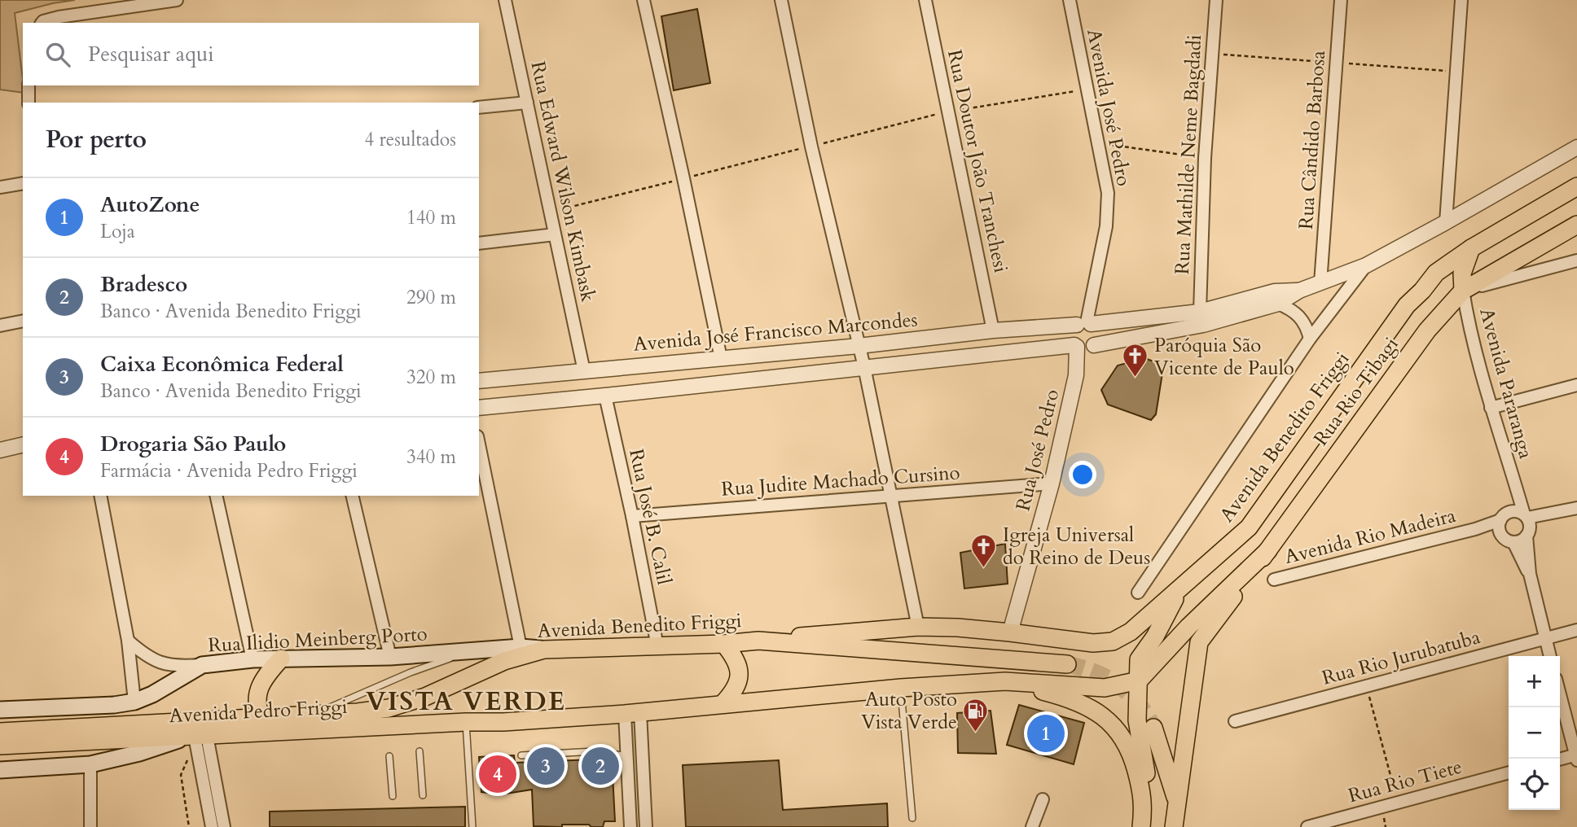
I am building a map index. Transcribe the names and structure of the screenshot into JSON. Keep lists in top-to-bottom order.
{
  "streets": {
    "main road": [
      "Rua Rio Tibagi",
      "Avenida Benedito Friggi",
      "Rua Ilidio Meinberg Porto",
      "Avenida Pedro Friggi"
    ],
    "street": [
      "Avenida José Pedro",
      "Rua Cândido Barbosa",
      "Rua Mathilde Neme Bagdadi",
      "Rua Doutor João Tranchesi",
      "Rua Edward Wilson Kimbask",
      "Avenida José Francisco Marcondes",
      "Avenida Pararanga",
      "Rua José Pedro",
      "Rua Judite Machado Cursino",
      "Rua José B. Calil",
      "Avenida Rio Madeira",
      "Rua Rio Jurubatuba",
      "Rua Rio Tiete"
    ]
  },
  "crossings": [
    ["Avenida José Pedro", "Avenida José Francisco Marcondes"],
    ["Avenida José Pedro", "Rua José Pedro"],
    ["Rua Cândido Barbosa", "Avenida José Francisco Marcondes"],
    ["Rua Mathilde Neme Bagdadi", "Avenida José Francisco Marcondes"],
    ["Rua Doutor João Tranchesi", "Avenida José Francisco Marcondes"],
    ["Rua Edward Wilson Kimbask", "Avenida José Francisco Marcondes"],
    ["Avenida José Francisco Marcondes", "Rua José Pedro"],
    ["Avenida José Francisco Marcondes", "Rua José B. Calil"],
    ["Avenida Pararanga", "Rua Rio Tibagi"],
    ["Avenida Pararanga", "Avenida Rio Madeira"],
    ["Avenida Pararanga", "Rua Rio Jurubatuba"],
    ["Avenida Benedito Friggi", "Rua José Pedro"],
    ["Avenida Benedito Friggi", "Rua José B. Calil"],
    ["Avenida Benedito Friggi", "Rua Ilidio Meinberg Porto"],
    ["Avenida Benedito Friggi", "Avenida Pedro Friggi"],
    ["Rua José Pedro", "Rua Judite Machado Cursino"],
    ["Rua Judite Machado Cursino", "Rua José B. Calil"]
  ],
  "districts": ["VISTA VERDE"],
  "places": {
    "church": ["Paróquia São Vicente de Paulo", "Igreja Universal do Reino de Deus"],
    "fuel station": ["Auto Posto Vista Verde"]
  },
  "page": {
    "search": "Pesquisar aqui",
    "heading": ["Por perto", "4 resultados"],
    "list": [
      {
        "mark": "1",
        "name": "AutoZone",
        "note": "Loja",
        "value": "140 m"
      },
      {
        "mark": "2",
        "name": "Bradesco",
        "note": "Banco · Avenida Benedito Friggi",
        "value": "290 m"
      },
      {
        "mark": "3",
        "name": "Caixa Econômica Federal",
        "note": "Banco · Avenida Benedito Friggi",
        "value": "320 m"
      },
      {
        "mark": "4",
        "name": "Drogaria São Paulo",
        "note": "Farmácia · Avenida Pedro Friggi",
        "value": "340 m"
      }
    ],
    "map_buttons": ["+", "−"],
    "pins": [
      "1",
      "2",
      "3",
      "4"
    ]
  }
}
